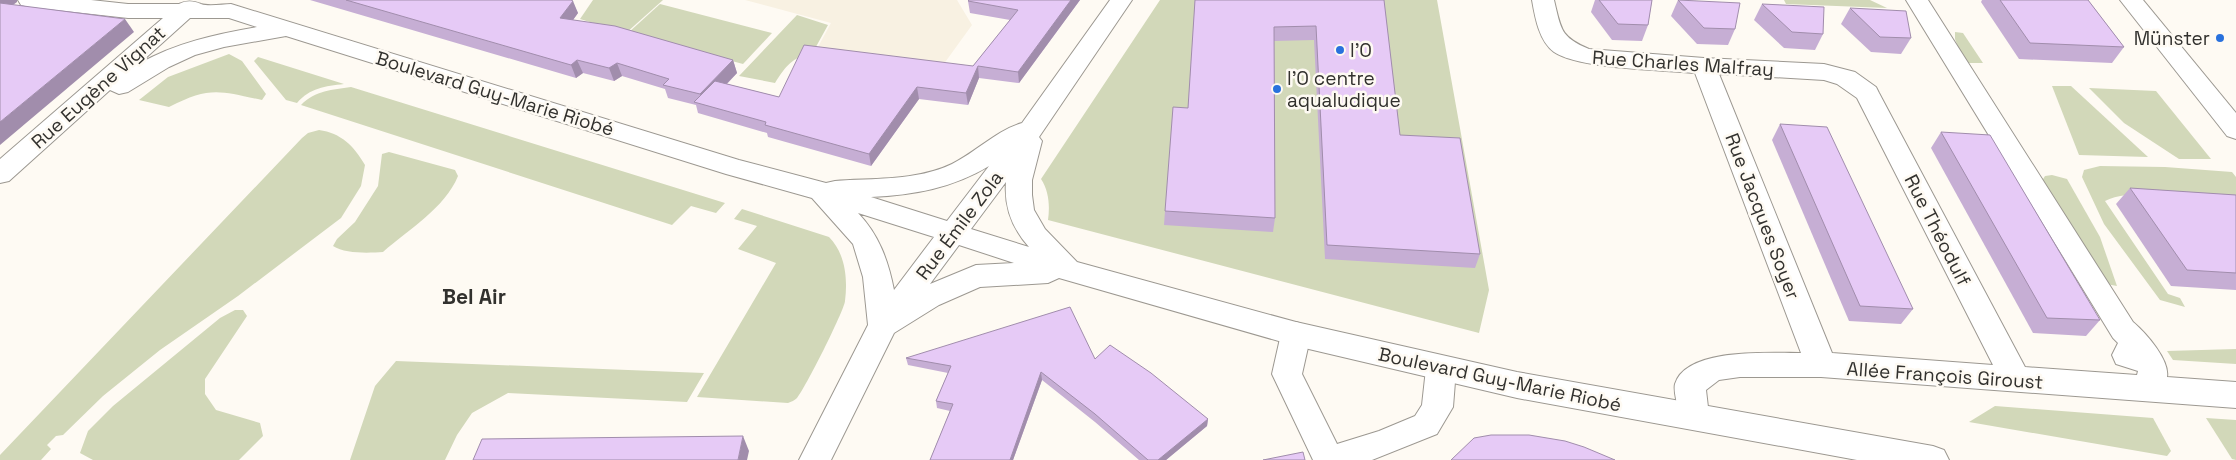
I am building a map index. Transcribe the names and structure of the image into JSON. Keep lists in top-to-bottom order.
{
  "streets": {
    "street": [
      "Rue Charles Malfray",
      "Rue Eugène Vignat",
      "Boulevard Guy-Marie Riobé",
      "Rue Jacques Soyer",
      "Rue Émile Zola",
      "Rue Théodulf",
      "Allée François Giroust"
    ]
  },
  "crossings": [
    ["Rue Charles Malfray", "Rue Jacques Soyer"],
    ["Rue Charles Malfray", "Rue Théodulf"],
    ["Rue Eugène Vignat", "Boulevard Guy-Marie Riobé"],
    ["Boulevard Guy-Marie Riobé", "Rue Émile Zola"],
    ["Boulevard Guy-Marie Riobé", "Allée François Giroust"],
    ["Rue Jacques Soyer", "Allée François Giroust"],
    ["Rue Théodulf", "Allée François Giroust"]
  ],
  "districts": ["Bel Air"],
  "places": ["Münster", "l'O", "l'O centre aqualudique"]
}
